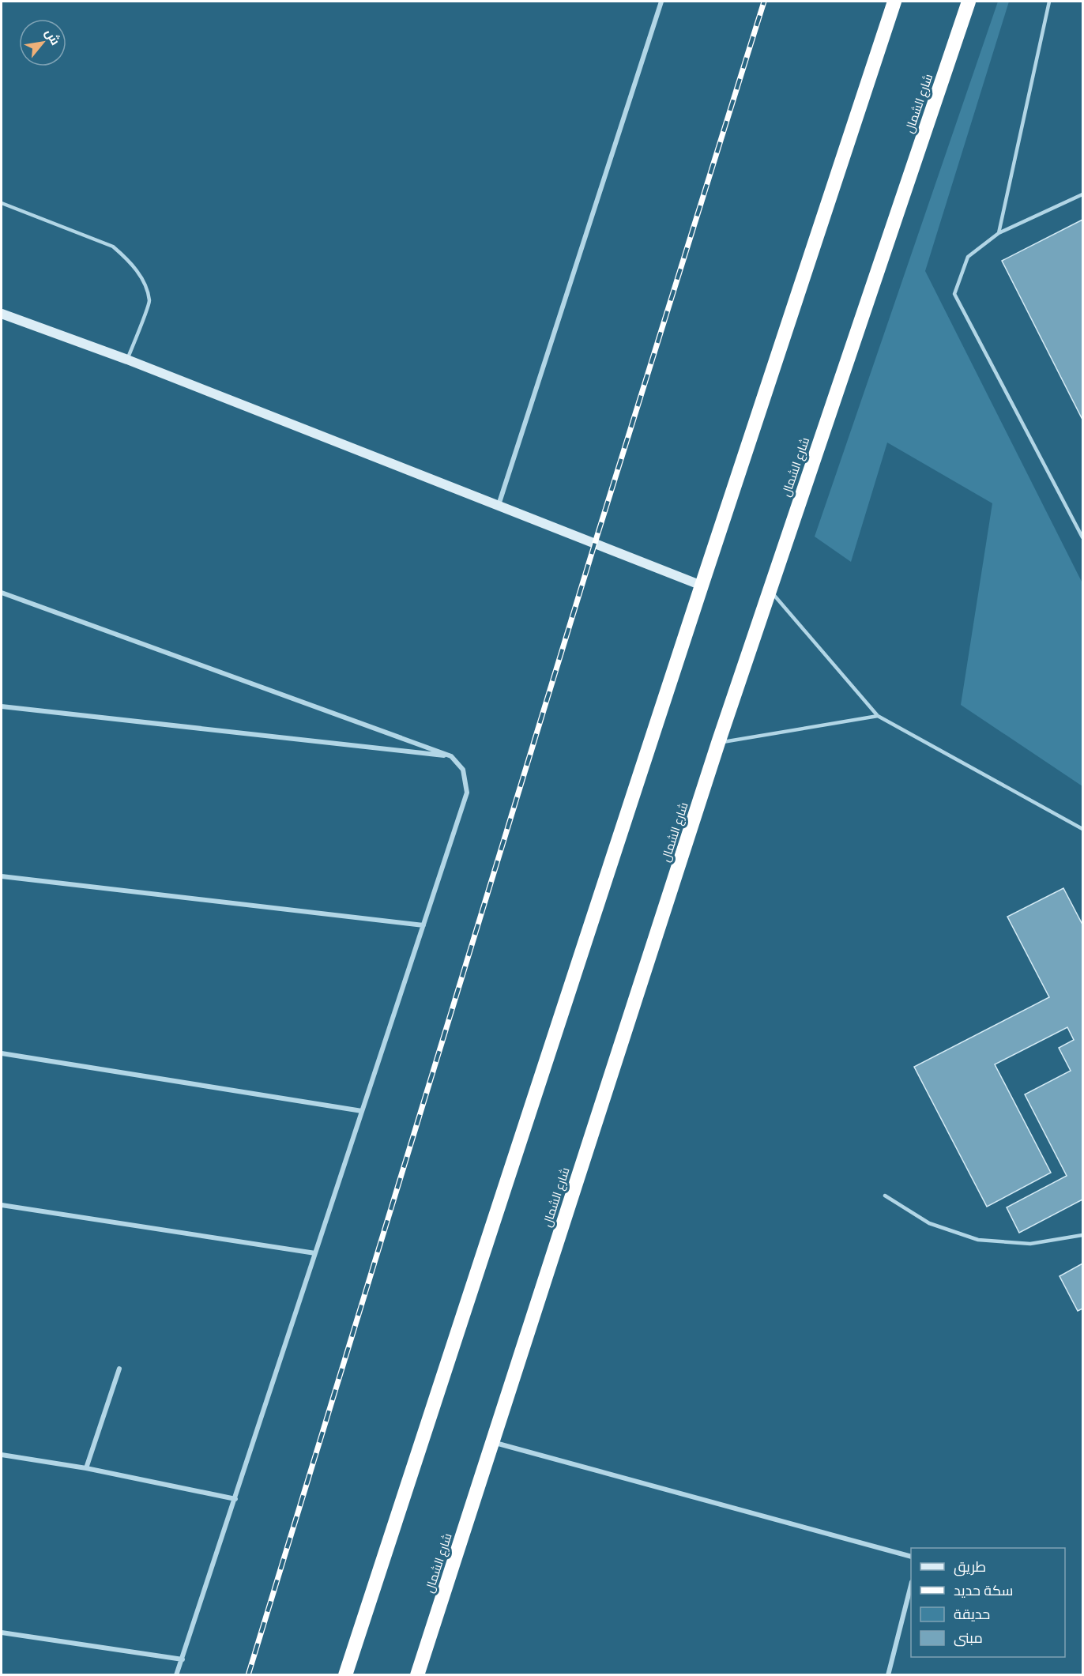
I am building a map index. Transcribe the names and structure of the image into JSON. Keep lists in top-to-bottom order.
{
  "streets": {
    "highway": ["شارع الشمال"]
  },
  "legend": [
    "طريق",
    "سكة حديد",
    "حديقة",
    "مبنى"
  ],
  "north": "top right"
}
